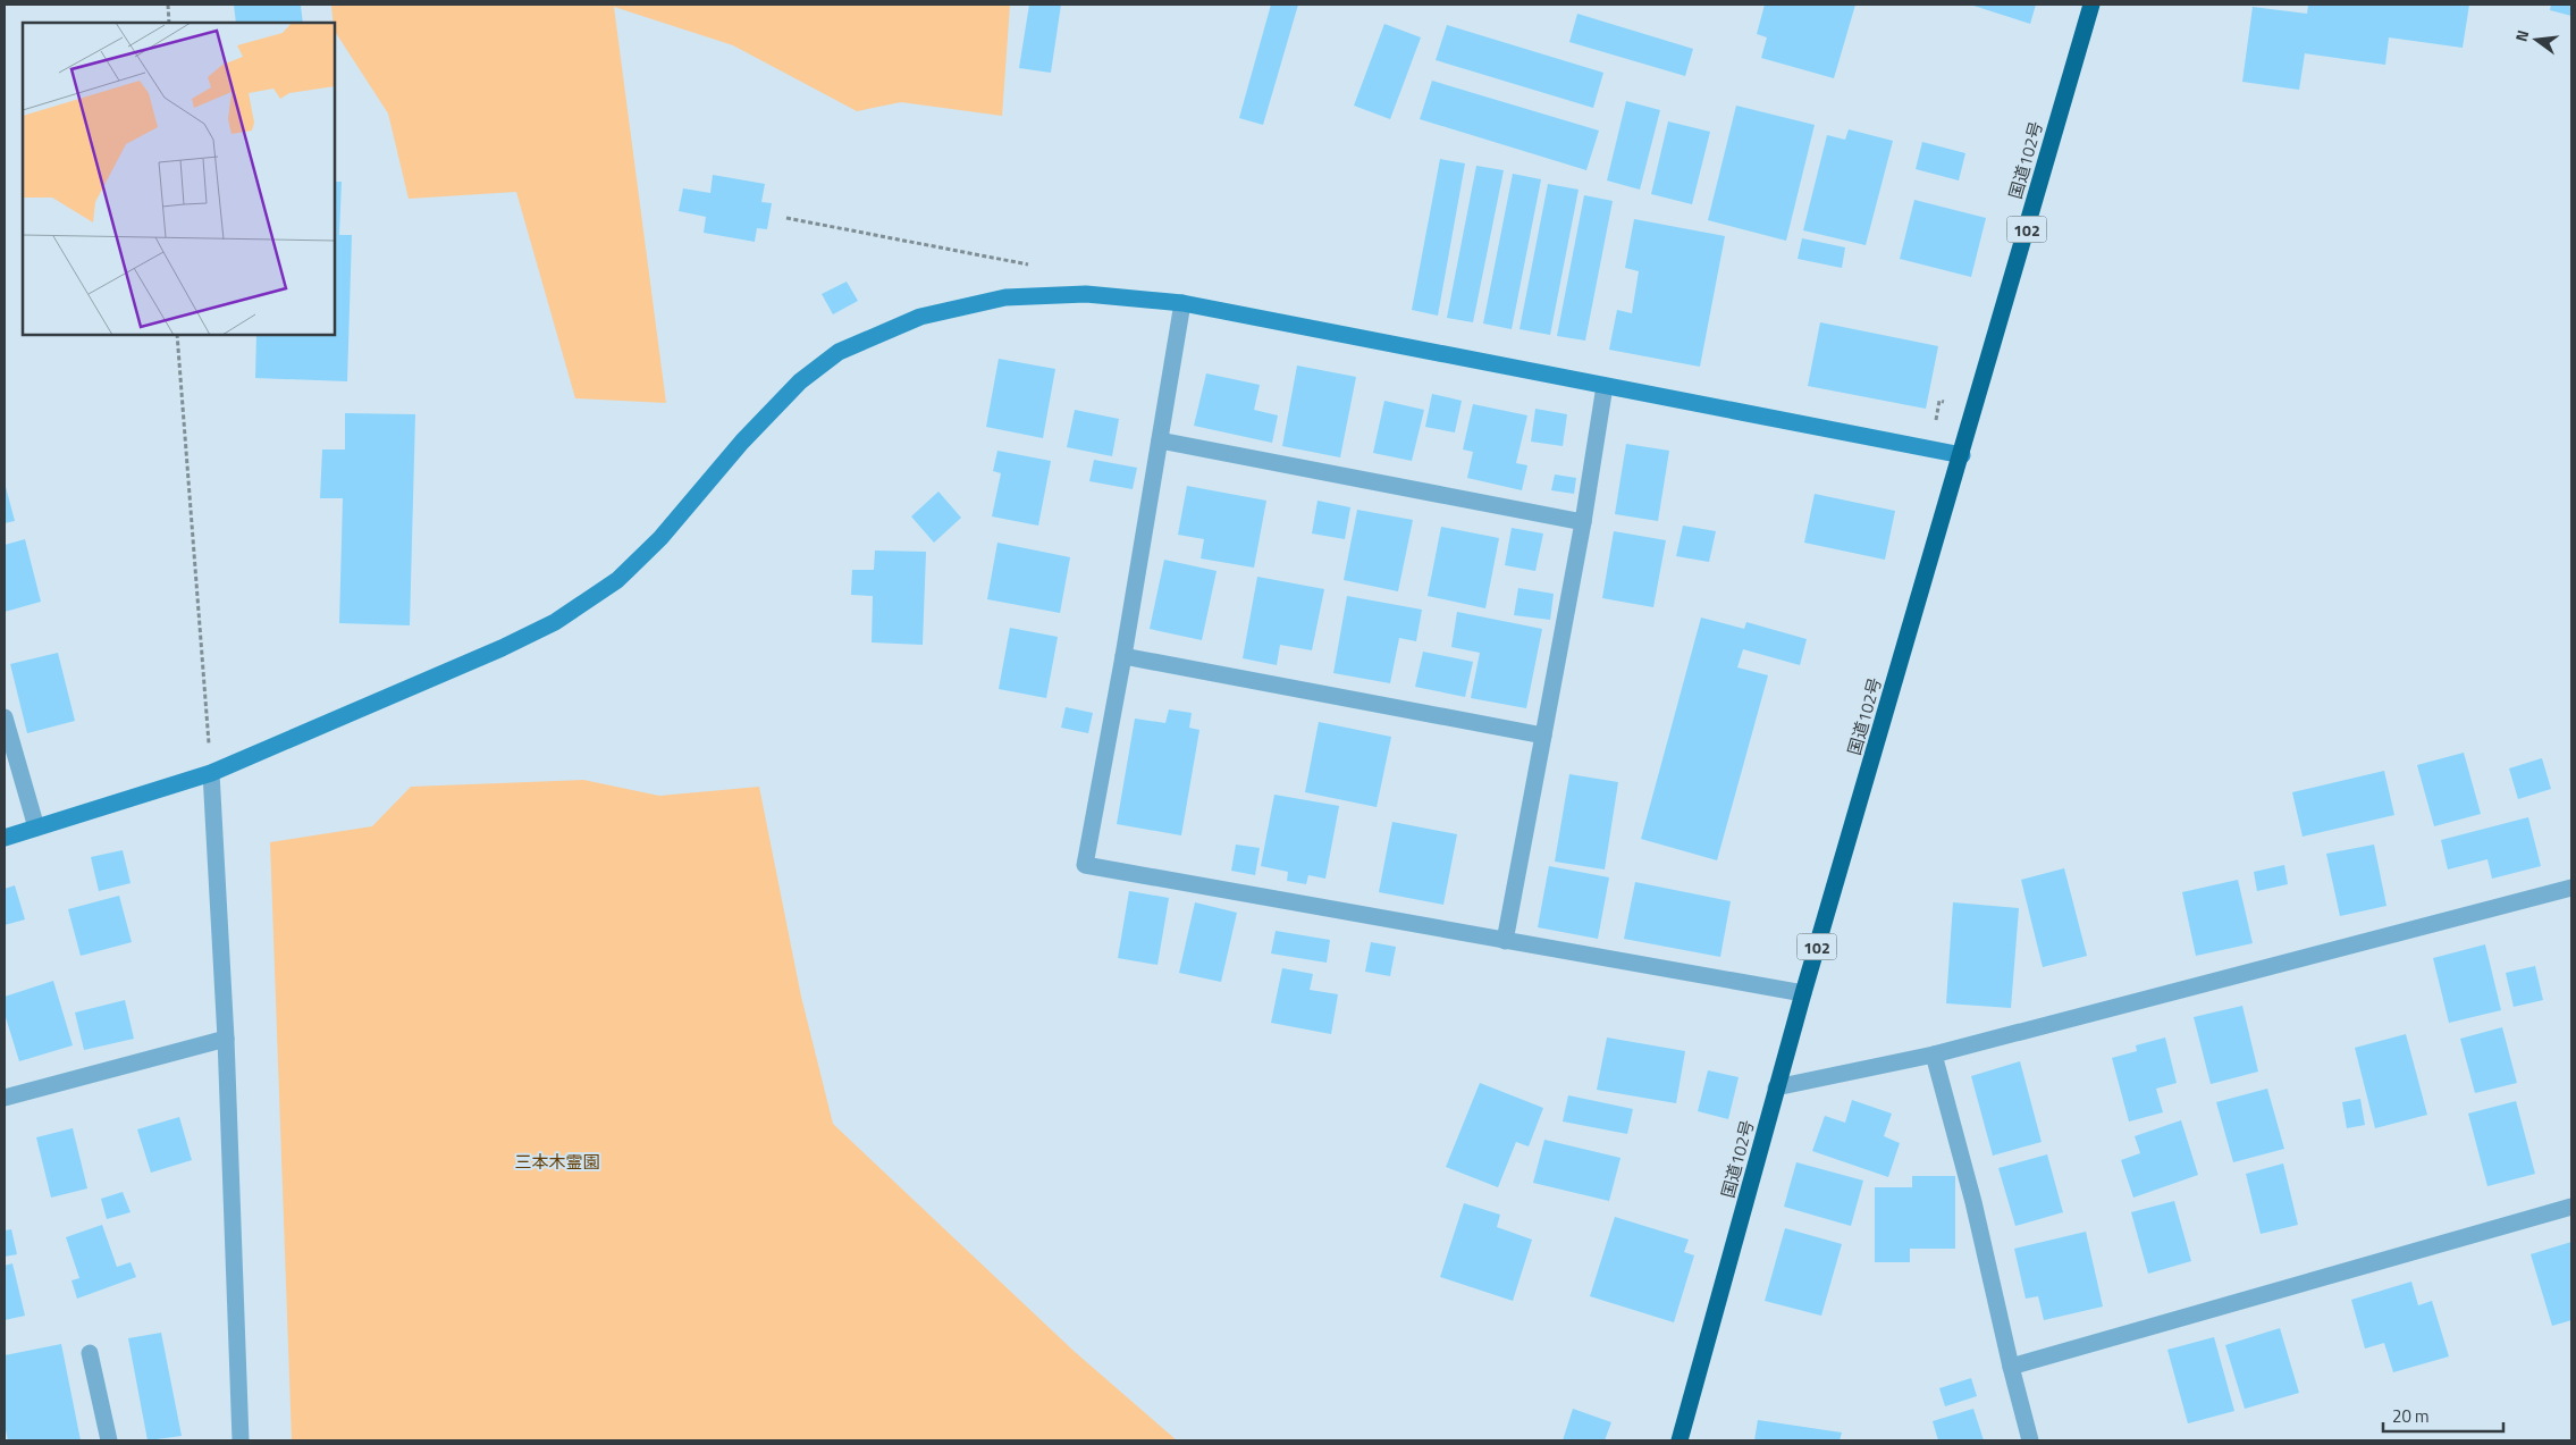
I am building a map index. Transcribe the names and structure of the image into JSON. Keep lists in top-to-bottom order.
{
  "streets": {
    "highway": ["国道102号", "102"]
  },
  "parks": ["三本木霊園"],
  "scale_bar": "20 m",
  "north": "left"
}
